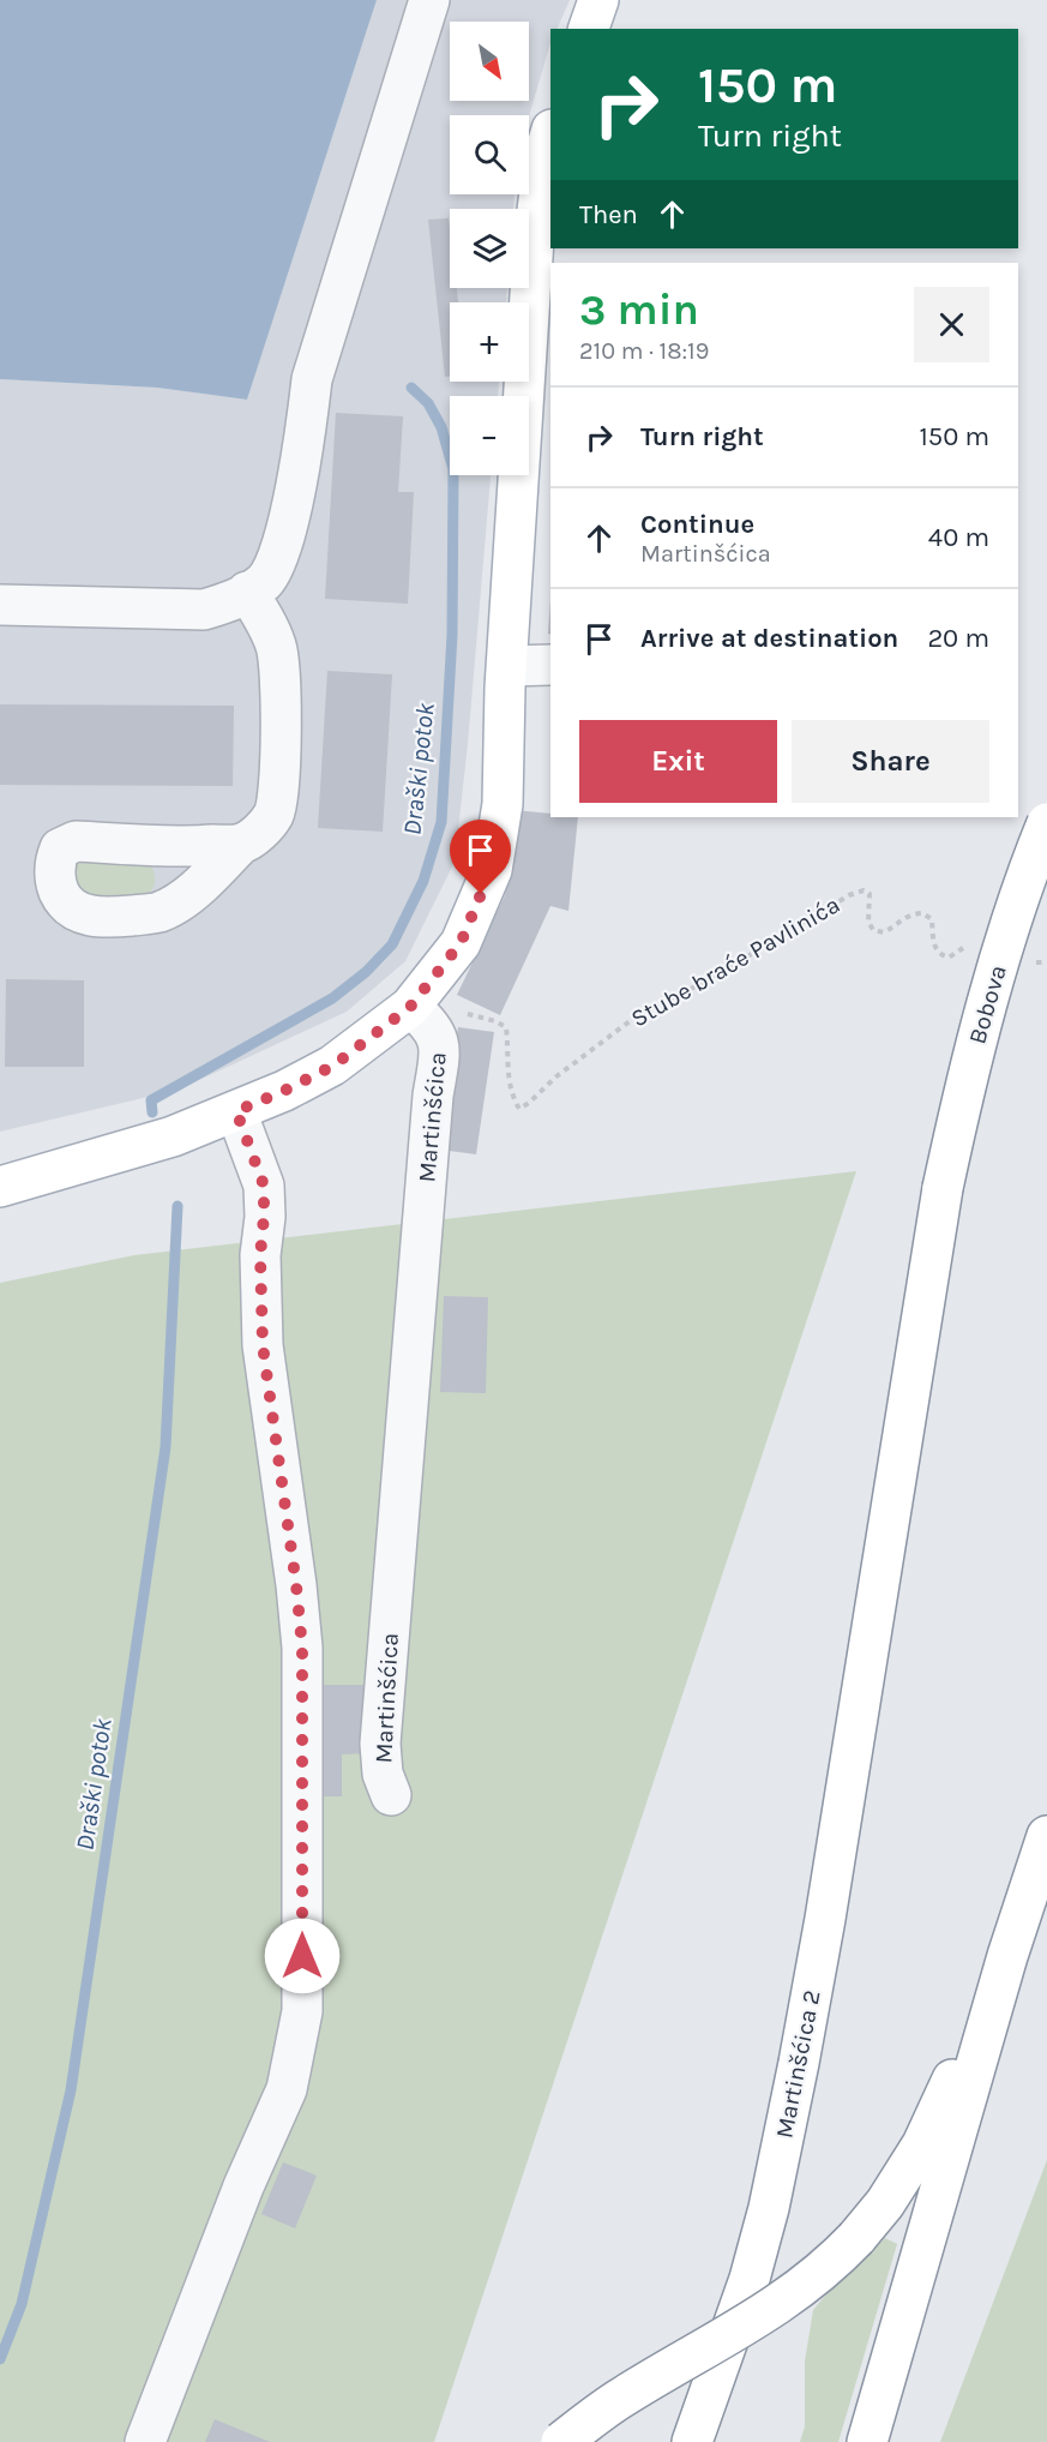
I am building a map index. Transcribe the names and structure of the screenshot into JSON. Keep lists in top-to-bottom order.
{
  "streets": {
    "main road": ["Bobova", "Martinšćica 2"],
    "street": ["Martinšćica"],
    "path": ["Stube braće Pavlinića"]
  },
  "crossings": [
    ["Bobova", "Martinšćica 2"]
  ],
  "water": ["Draški potok"],
  "north": "bottom right",
  "page": {
    "map_buttons": ["+", "−"],
    "turn": ["150 m", "Turn right"],
    "then": "Then",
    "heading": ["3 min", "210 m · 18:19"],
    "list": [
      {
        "name": "Turn right",
        "value": "150 m"
      },
      {
        "name": "Continue",
        "note": "Martinšćica",
        "value": "40 m"
      },
      {
        "name": "Arrive at destination",
        "value": "20 m"
      }
    ],
    "buttons": ["Exit", "Share"]
  }
}
